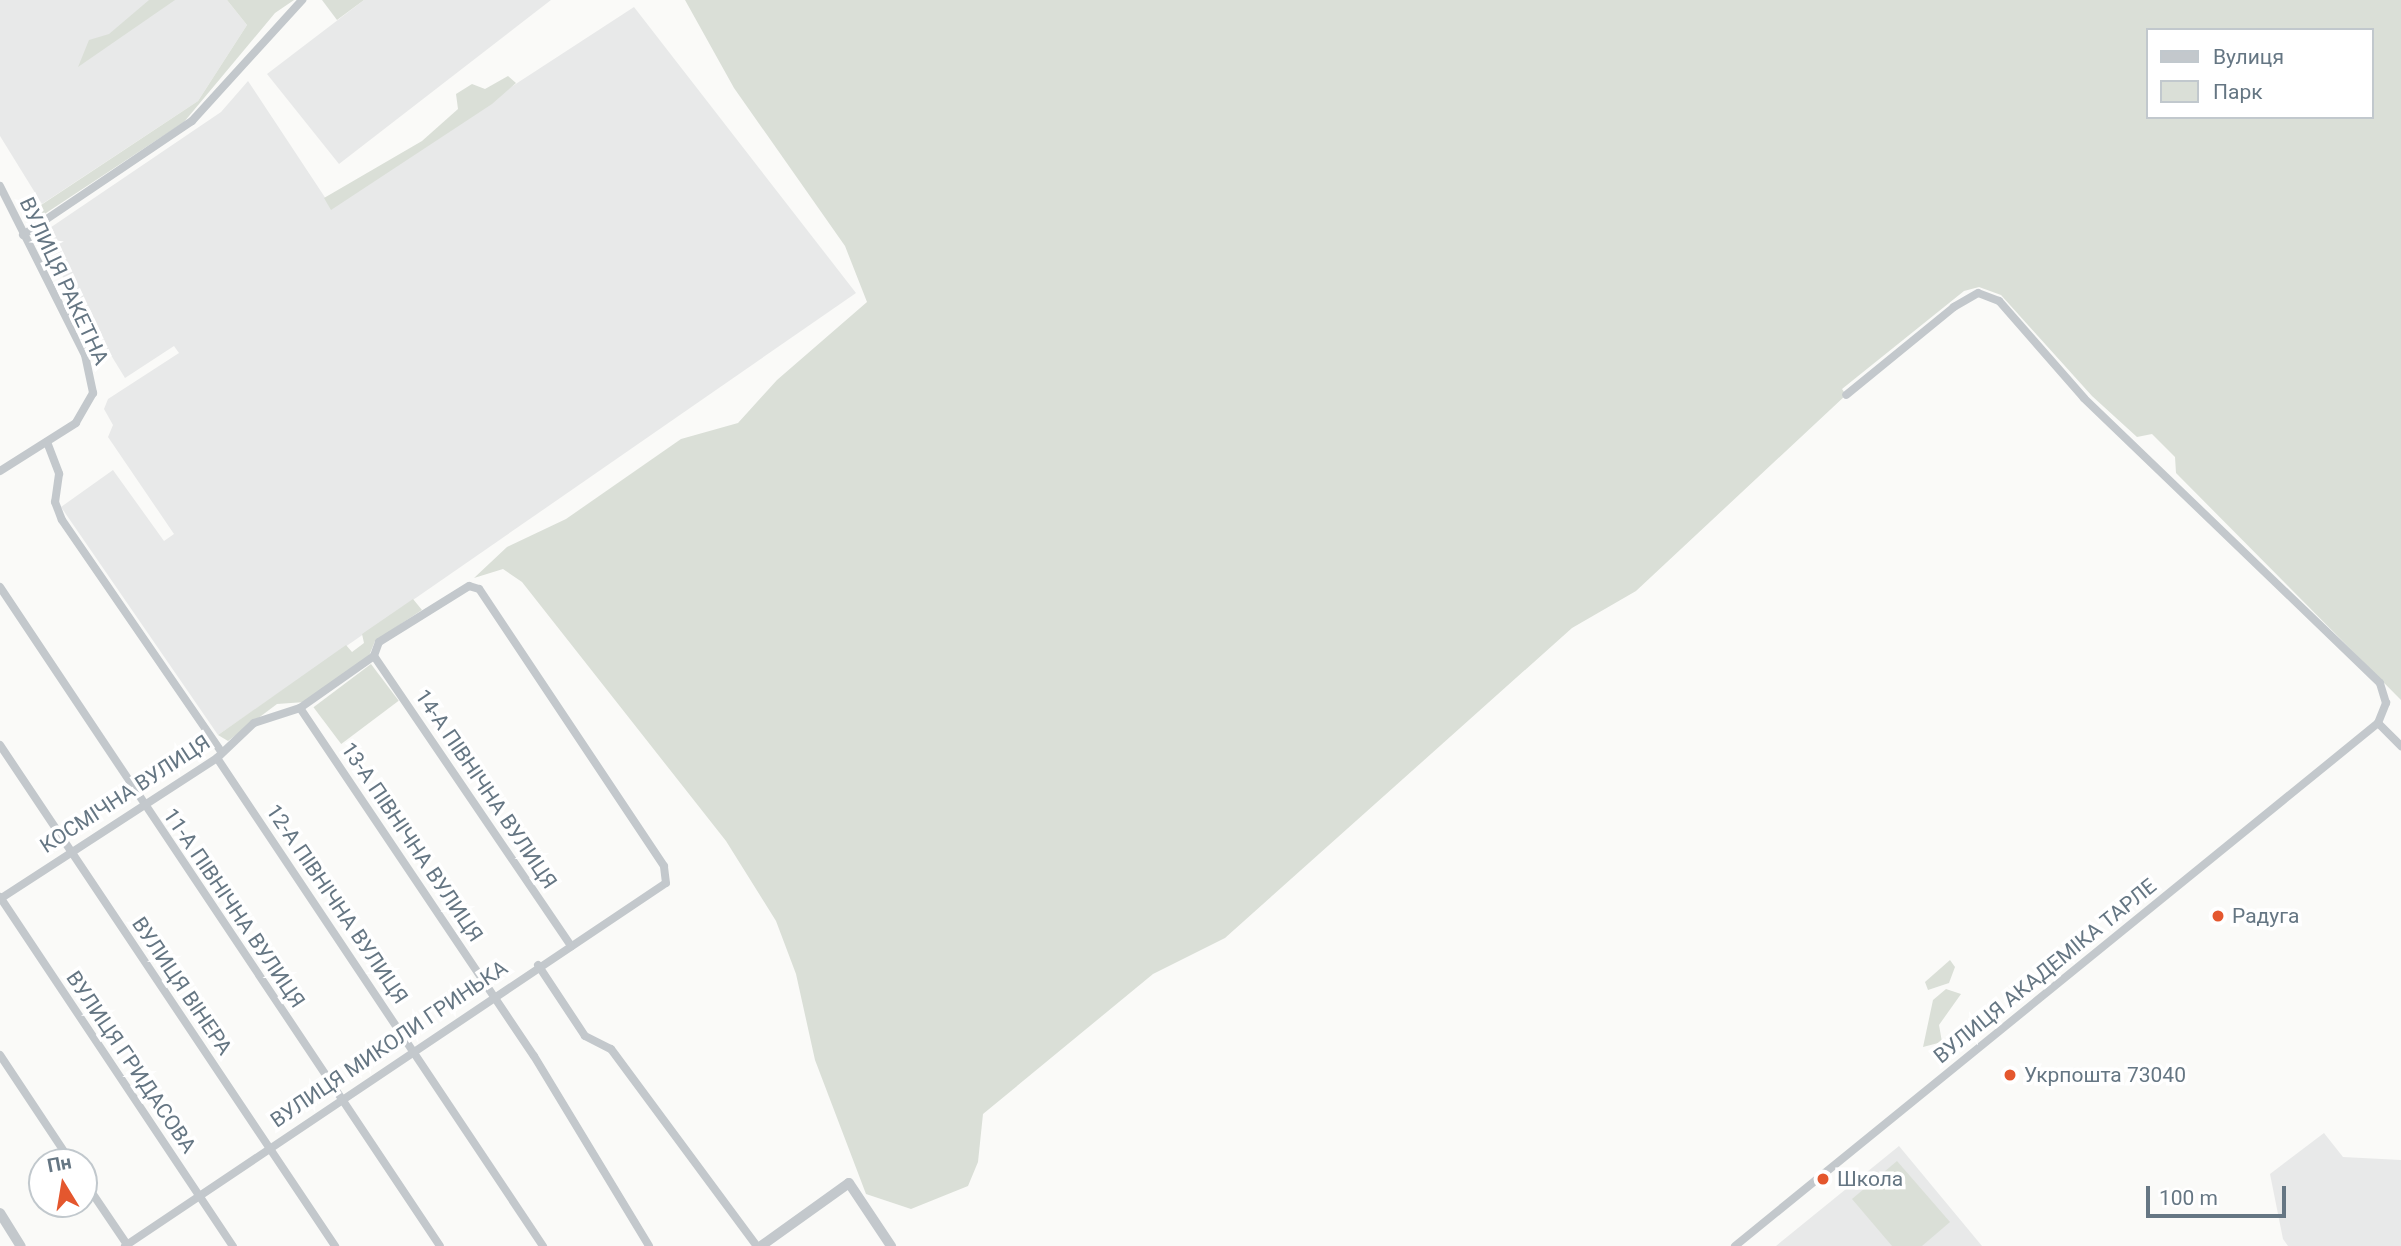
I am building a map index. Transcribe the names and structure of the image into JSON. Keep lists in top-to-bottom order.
{
  "streets": {
    "street": [
      "ВУЛИЦЯ РАКЕТНА",
      "14-А ПІВНІЧНА ВУЛИЦЯ",
      "КОСМІЧНА ВУЛИЦЯ",
      "13-А ПІВНІЧНА ВУЛИЦЯ",
      "12-А ПІВНІЧНА ВУЛИЦЯ",
      "11-А ПІВНІЧНА ВУЛИЦЯ",
      "ВУЛИЦЯ АКАДЕМІКА ТАРЛЕ",
      "ВУЛИЦЯ ВІНЕРА",
      "ВУЛИЦЯ МИКОЛИ ГРИНЬКА",
      "ВУЛИЦЯ ГРИДАСОВА"
    ]
  },
  "crossings": [
    ["ВУЛИЦЯ РАКЕТНА", "12-А ПІВНІЧНА ВУЛИЦЯ"],
    ["14-А ПІВНІЧНА ВУЛИЦЯ", "КОСМІЧНА ВУЛИЦЯ"],
    ["14-А ПІВНІЧНА ВУЛИЦЯ", "ВУЛИЦЯ МИКОЛИ ГРИНЬКА"],
    ["КОСМІЧНА ВУЛИЦЯ", "13-А ПІВНІЧНА ВУЛИЦЯ"],
    ["КОСМІЧНА ВУЛИЦЯ", "12-А ПІВНІЧНА ВУЛИЦЯ"],
    ["КОСМІЧНА ВУЛИЦЯ", "11-А ПІВНІЧНА ВУЛИЦЯ"],
    ["КОСМІЧНА ВУЛИЦЯ", "ВУЛИЦЯ ВІНЕРА"],
    ["КОСМІЧНА ВУЛИЦЯ", "ВУЛИЦЯ МИКОЛИ ГРИНЬКА"],
    ["КОСМІЧНА ВУЛИЦЯ", "ВУЛИЦЯ ГРИДАСОВА"],
    ["13-А ПІВНІЧНА ВУЛИЦЯ", "ВУЛИЦЯ МИКОЛИ ГРИНЬКА"],
    ["12-А ПІВНІЧНА ВУЛИЦЯ", "ВУЛИЦЯ МИКОЛИ ГРИНЬКА"],
    ["11-А ПІВНІЧНА ВУЛИЦЯ", "ВУЛИЦЯ МИКОЛИ ГРИНЬКА"],
    ["ВУЛИЦЯ ВІНЕРА", "ВУЛИЦЯ МИКОЛИ ГРИНЬКА"],
    ["ВУЛИЦЯ МИКОЛИ ГРИНЬКА", "ВУЛИЦЯ ГРИДАСОВА"]
  ],
  "places": ["Радуга", "Укрпошта 73040", "Школа"],
  "legend": ["Вулиця", "Парк"],
  "scale_bar": "100 m",
  "north": "top"
}
